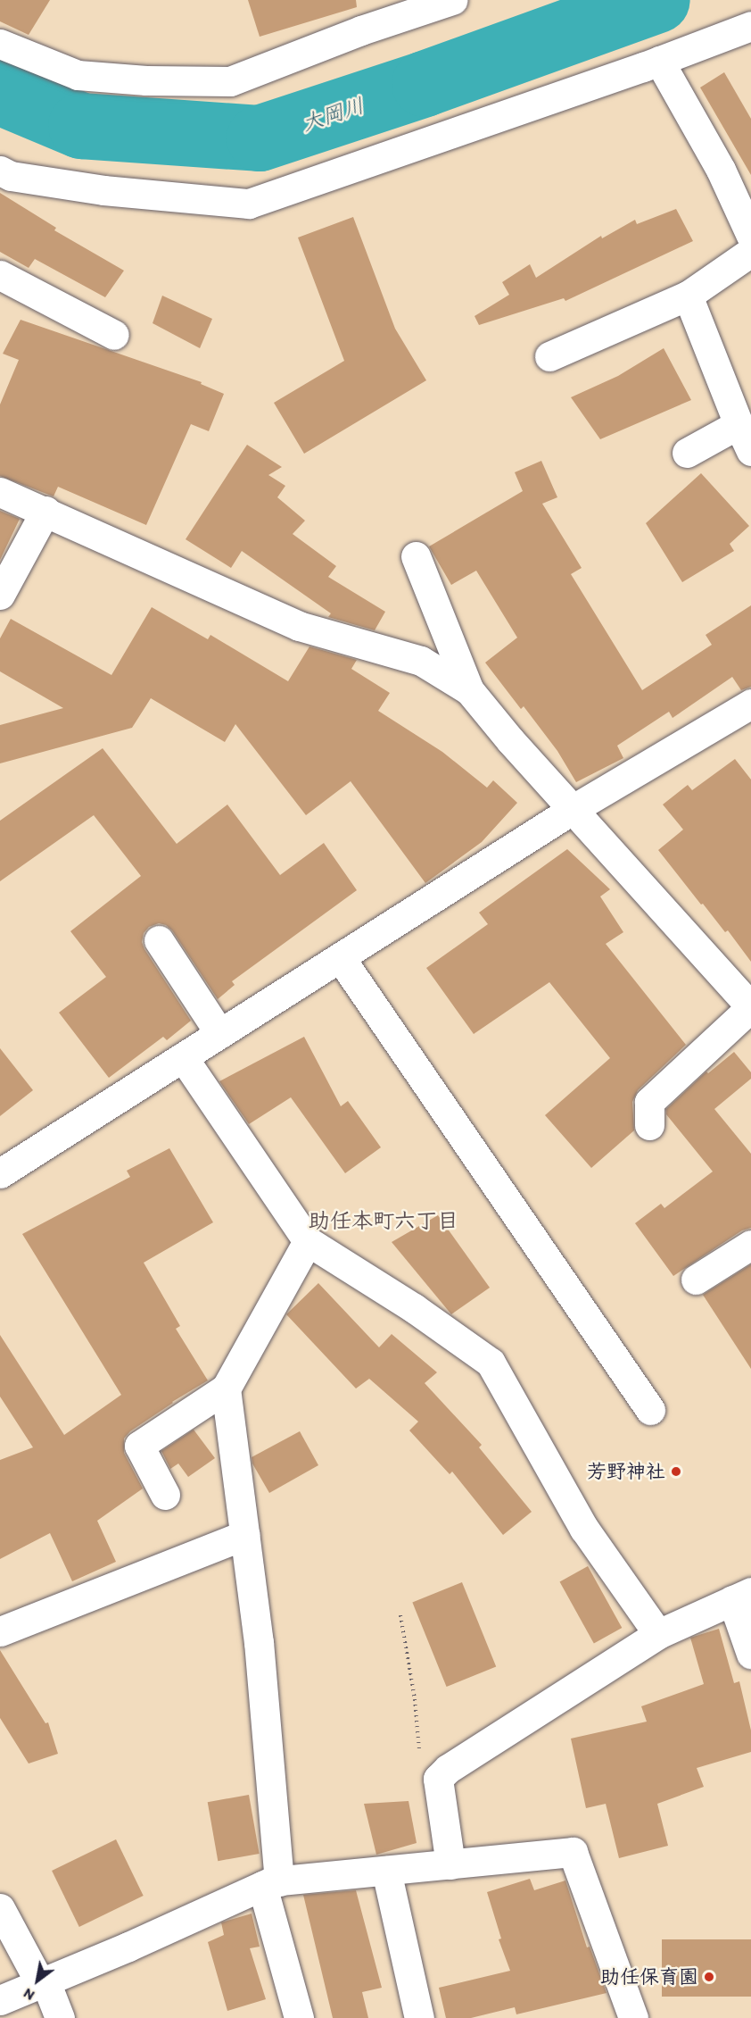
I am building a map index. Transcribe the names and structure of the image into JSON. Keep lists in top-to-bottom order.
{
  "districts": ["助任本町六丁目"],
  "water": ["大岡川"],
  "places": ["芳野神社", "助任保育園"],
  "north": "bottom left"
}
